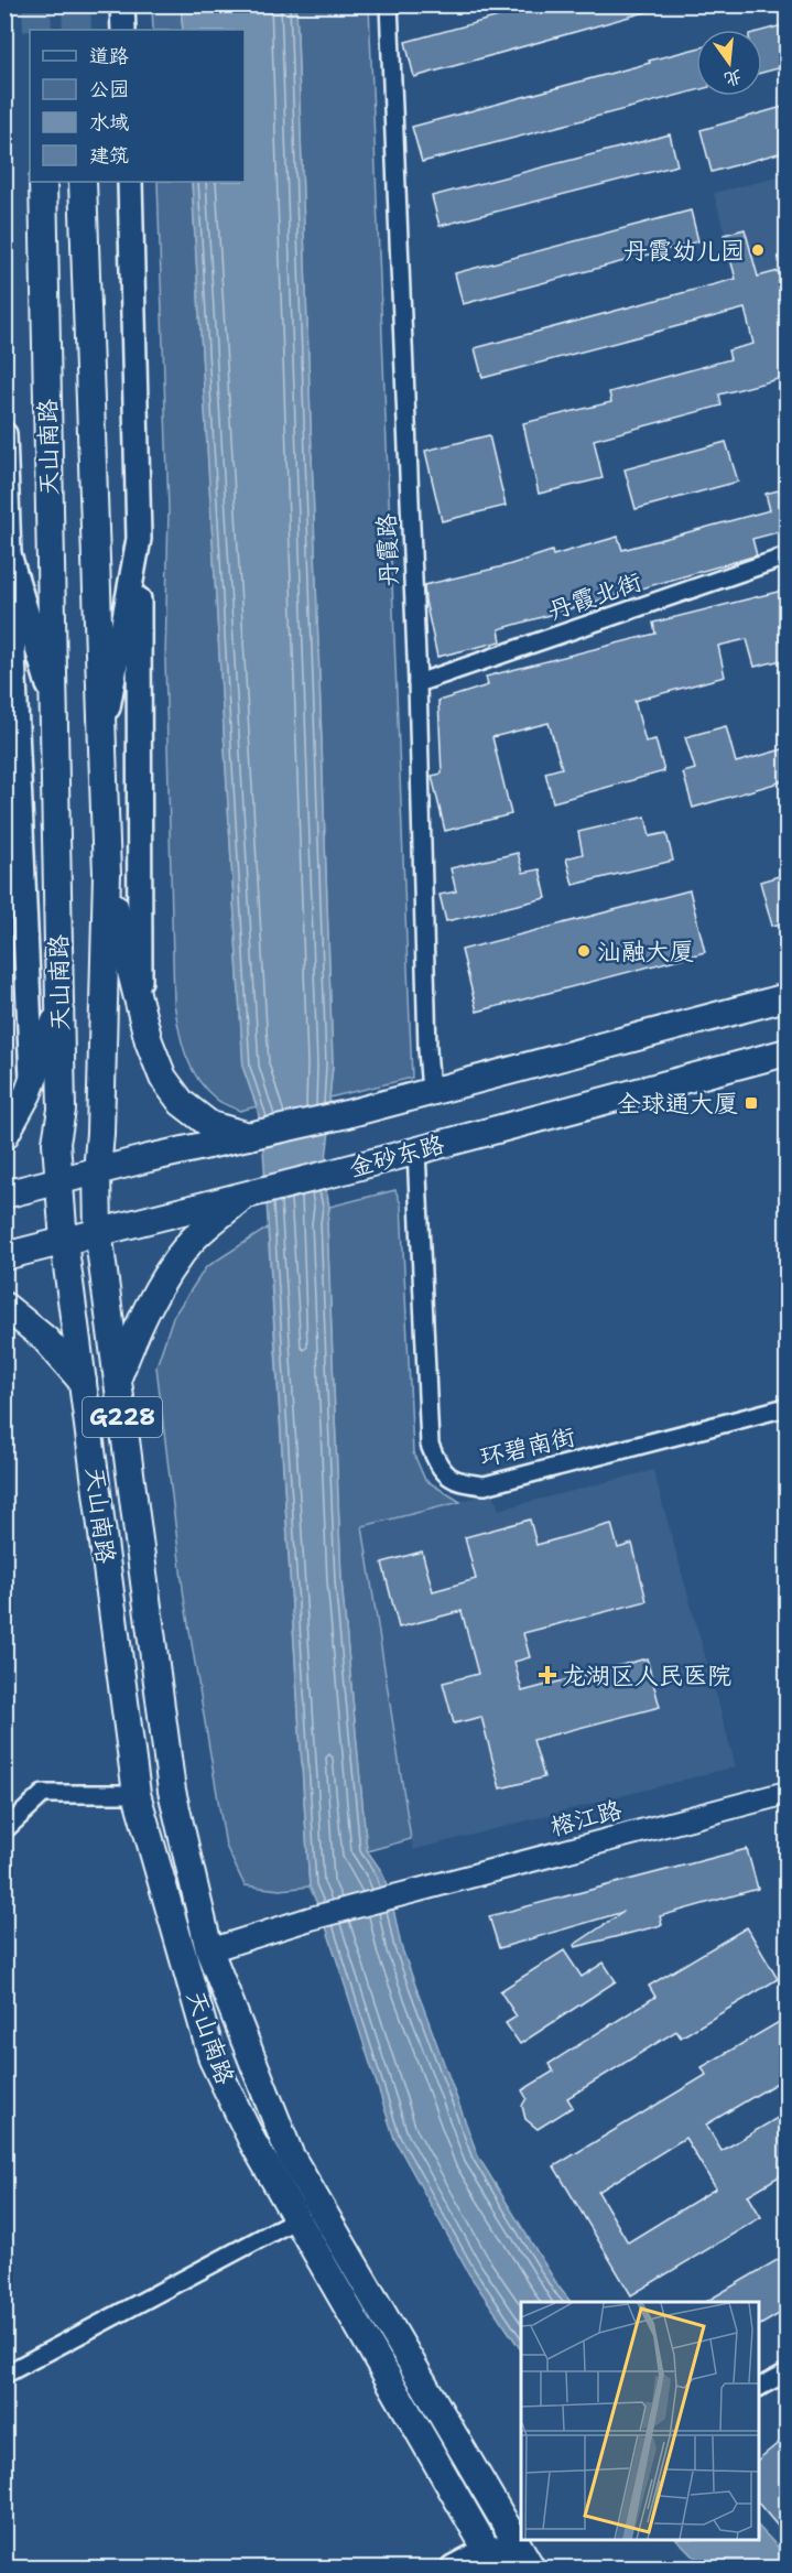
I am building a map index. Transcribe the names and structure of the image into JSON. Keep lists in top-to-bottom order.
{
  "streets": {
    "main road": ["天山南路", "金砂东路", "G228"],
    "street": [
      "丹霞路",
      "丹霞北街",
      "环碧南街",
      "榕江路"
    ]
  },
  "crossings": [
    ["天山南路", "金砂东路"],
    ["天山南路", "榕江路"],
    ["丹霞路", "丹霞北街"],
    ["金砂东路", "环碧南街"]
  ],
  "places": {
    "other": ["丹霞幼儿园", "汕融大厦"],
    "transit": ["全球通大厦"],
    "health": ["龙湖区人民医院"]
  },
  "legend": [
    "道路",
    "公园",
    "水域",
    "建筑"
  ],
  "north": "bottom"
}
